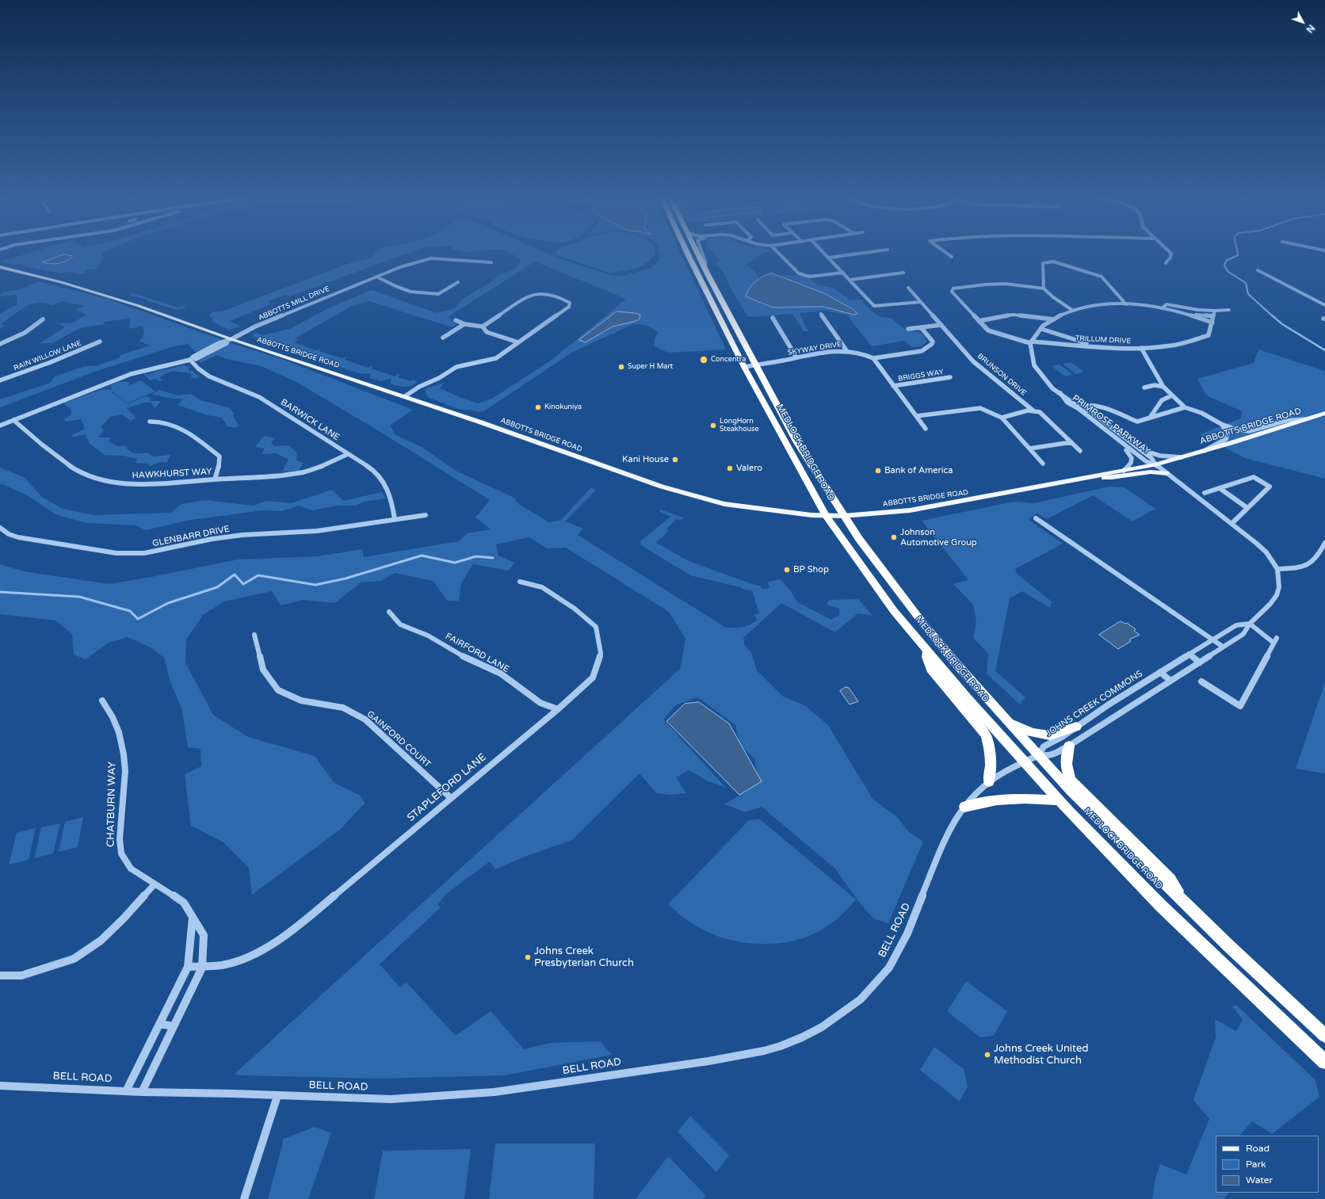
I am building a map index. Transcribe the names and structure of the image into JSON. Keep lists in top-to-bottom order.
{
  "streets": {
    "highway": ["MEDLOCK BRIDGE ROAD"],
    "main road": ["ABBOTTS BRIDGE ROAD"],
    "street": [
      "ABBOTTS MILL DRIVE",
      "TRILLUM DRIVE",
      "SKYWAY DRIVE",
      "RAIN WILLOW LANE",
      "BRUNSON DRIVE",
      "BRIGGS WAY",
      "BARWICK LANE",
      "PRIMROSE PARKWAY",
      "HAWKHURST WAY",
      "GLENBARR DRIVE",
      "FAIRFORD LANE",
      "JOHNS CREEK COMMONS",
      "GAINFORD COURT",
      "STAPLEFORD LANE",
      "CHATBURN WAY",
      "BELL ROAD"
    ]
  },
  "crossings": [
    ["ABBOTTS MILL DRIVE", "ABBOTTS BRIDGE ROAD"],
    ["TRILLUM DRIVE", "PRIMROSE PARKWAY"],
    ["SKYWAY DRIVE", "MEDLOCK BRIDGE ROAD"],
    ["ABBOTTS BRIDGE ROAD", "PRIMROSE PARKWAY"],
    ["ABBOTTS BRIDGE ROAD", "MEDLOCK BRIDGE ROAD"],
    ["BARWICK LANE", "HAWKHURST WAY"],
    ["BARWICK LANE", "GLENBARR DRIVE"],
    ["MEDLOCK BRIDGE ROAD", "JOHNS CREEK COMMONS"],
    ["MEDLOCK BRIDGE ROAD", "BELL ROAD"],
    ["FAIRFORD LANE", "STAPLEFORD LANE"],
    ["JOHNS CREEK COMMONS", "BELL ROAD"],
    ["GAINFORD COURT", "STAPLEFORD LANE"],
    ["STAPLEFORD LANE", "CHATBURN WAY"],
    ["CHATBURN WAY", "BELL ROAD"]
  ],
  "places": [
    "Concentra",
    "Super H Mart",
    "Kinokuniya",
    "LongHorn Steakhouse",
    "Kani House",
    "Valero",
    "Bank of America",
    "Johnson Automotive Group",
    "BP Shop",
    "Johns Creek Presbyterian Church",
    "Johns Creek United Methodist Church"
  ],
  "legend": ["Road", "Park", "Water"],
  "north": "bottom right"
}
